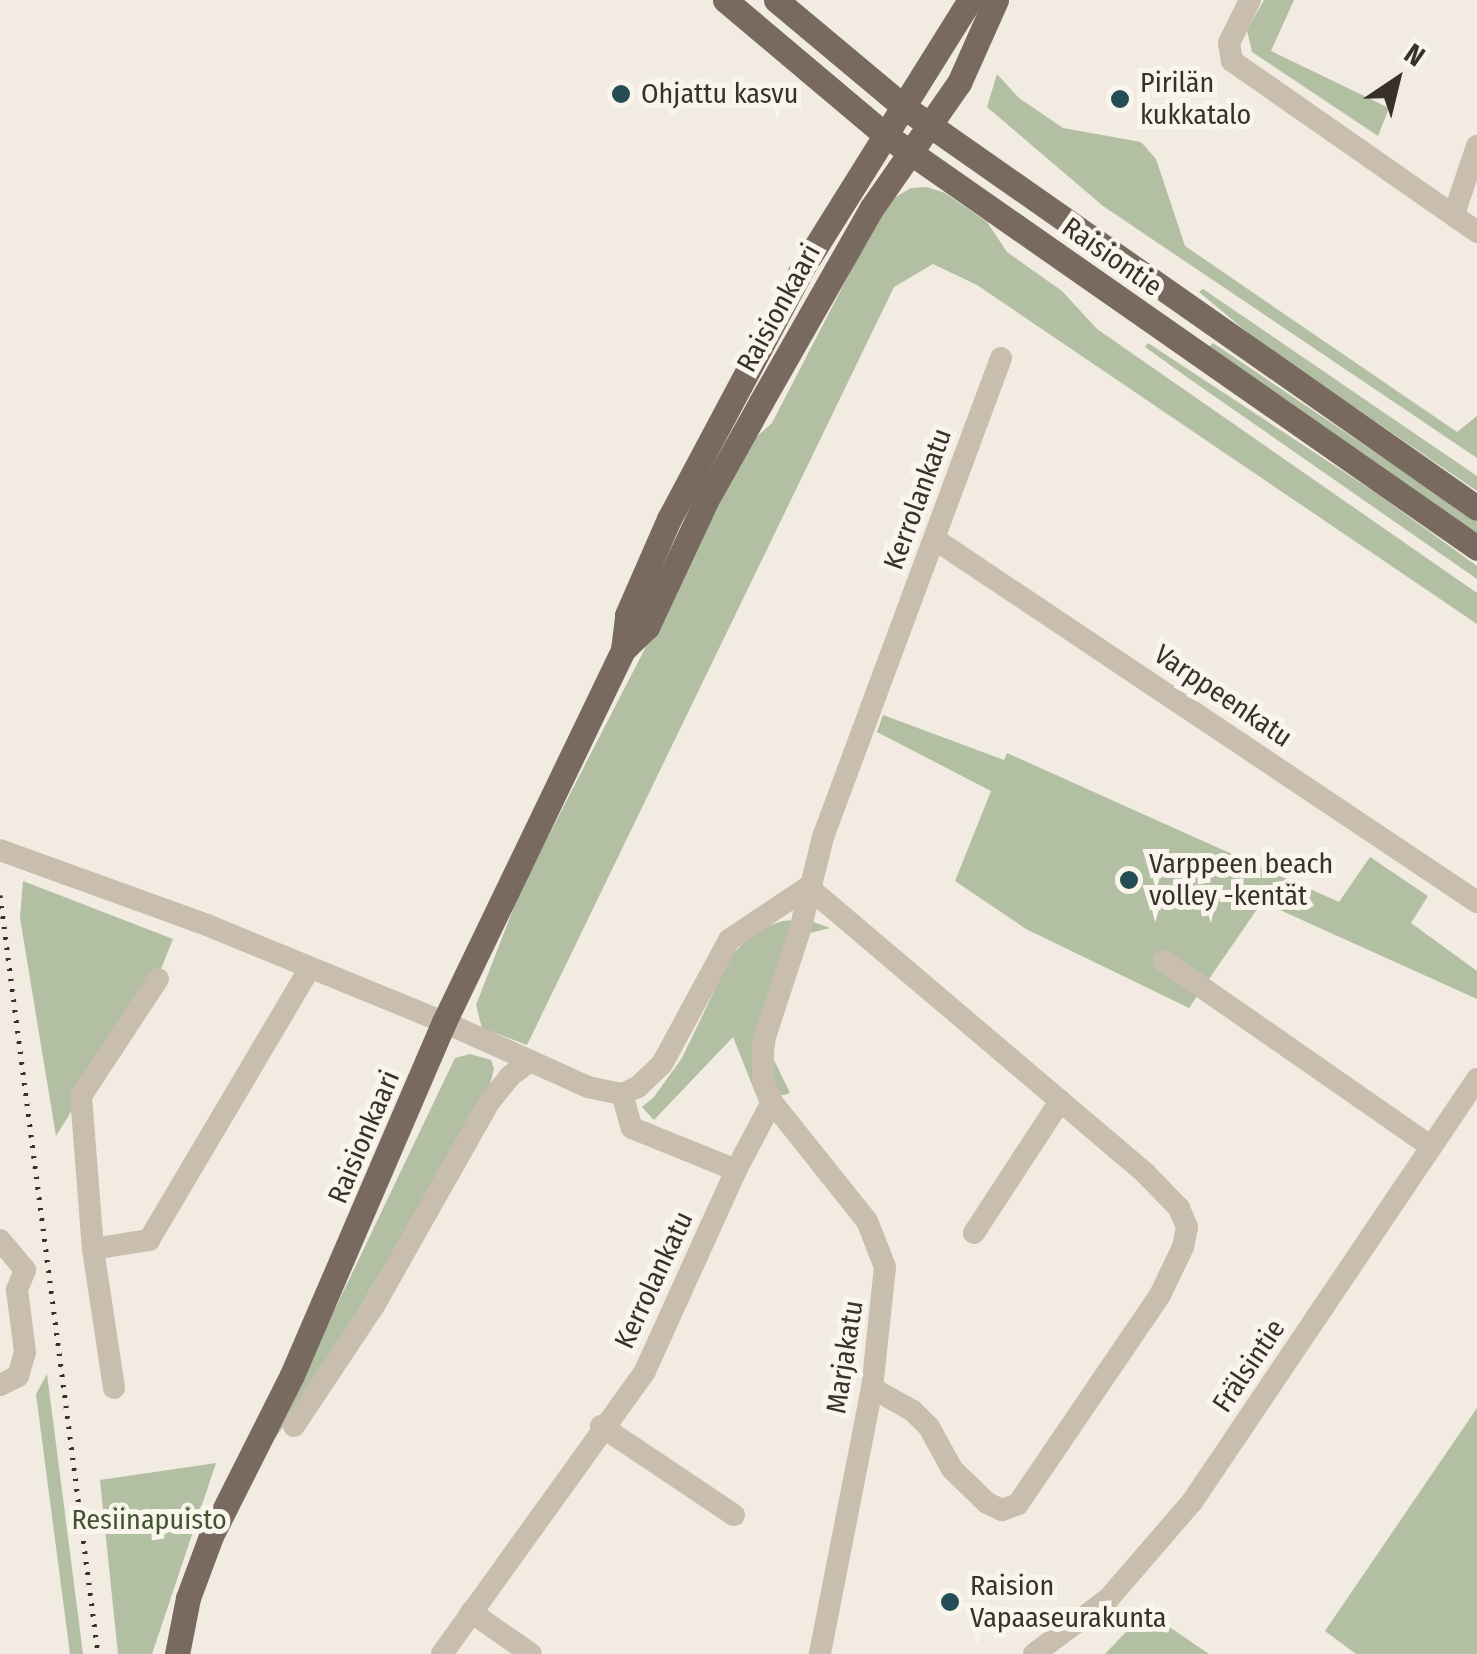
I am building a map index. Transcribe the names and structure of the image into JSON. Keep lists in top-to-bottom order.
{
  "streets": {
    "main road": ["Raisiontie", "Raisionkaari"],
    "street": [
      "Kerrolankatu",
      "Varppeenkatu",
      "Marjakatu",
      "Frälsintie"
    ]
  },
  "crossings": [
    ["Raisiontie", "Raisionkaari"],
    ["Kerrolankatu", "Varppeenkatu"],
    ["Kerrolankatu", "Marjakatu"]
  ],
  "parks": ["Resiinapuisto"],
  "places": [
    "Ohjattu kasvu",
    "Pirilän kukkatalo",
    "Varppeen beach volley -kentät",
    "Raision Vapaaseurakunta"
  ],
  "north": "top right"
}
